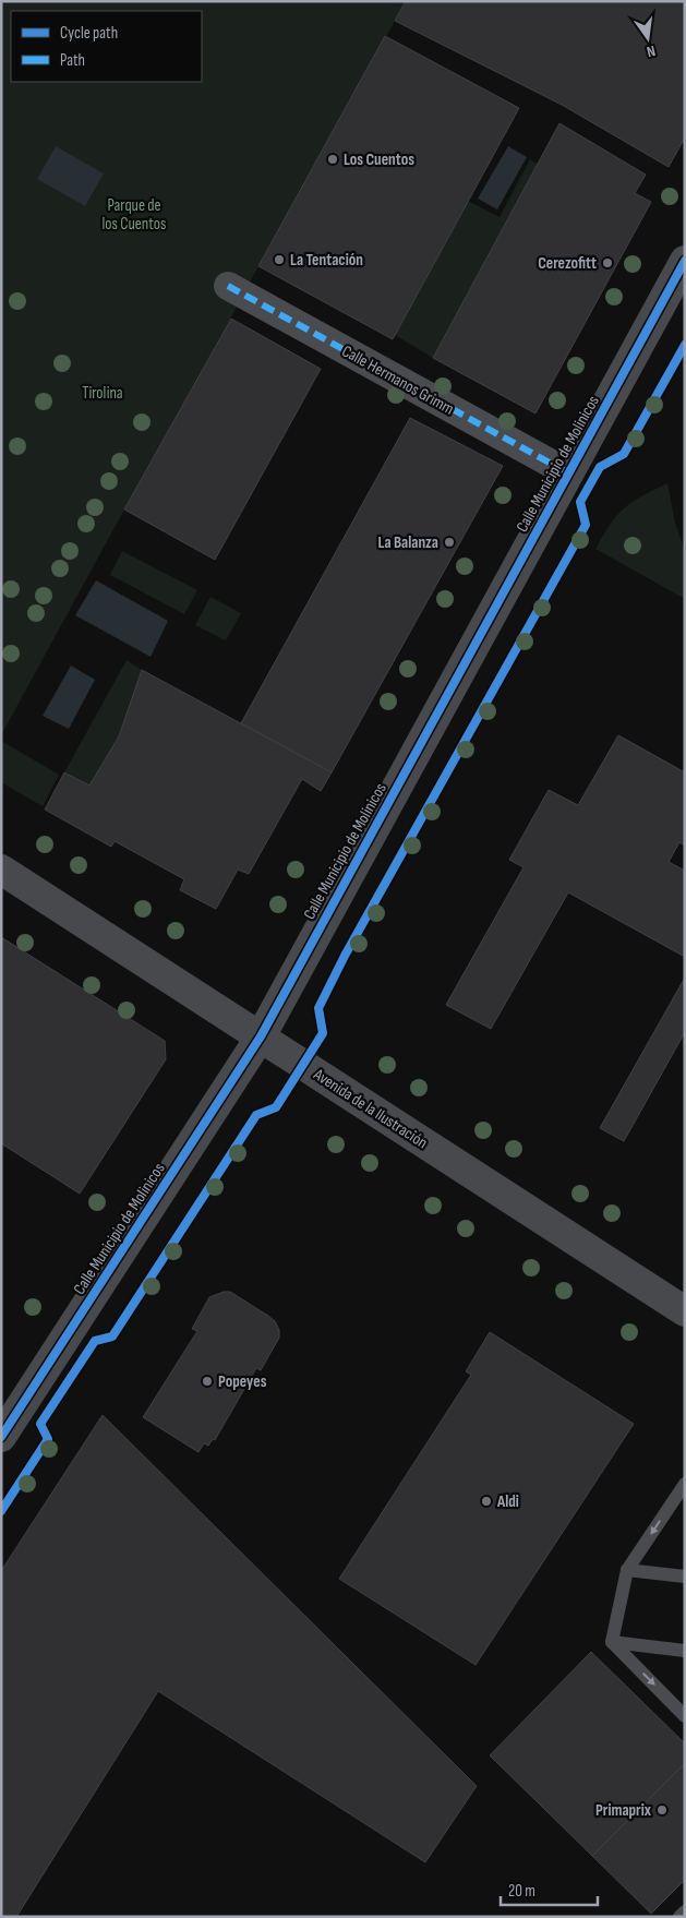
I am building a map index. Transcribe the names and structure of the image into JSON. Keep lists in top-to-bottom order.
{
  "streets": {
    "street": ["Calle Hermanos Grimm", "Calle Municipio de Molinicos", "Avenida de la Ilustración"]
  },
  "crossings": [
    ["Calle Hermanos Grimm", "Calle Municipio de Molinicos"],
    ["Calle Municipio de Molinicos", "Avenida de la Ilustración"]
  ],
  "parks": ["Parque de los Cuentos", "Tirolina"],
  "places": [
    "Los Cuentos",
    "La Tentación",
    "Cerezofitt",
    "La Balanza",
    "Popeyes",
    "Aldi",
    "Primaprix"
  ],
  "legend": ["Cycle path", "Path"],
  "scale_bar": "20 m",
  "north": "bottom"
}
